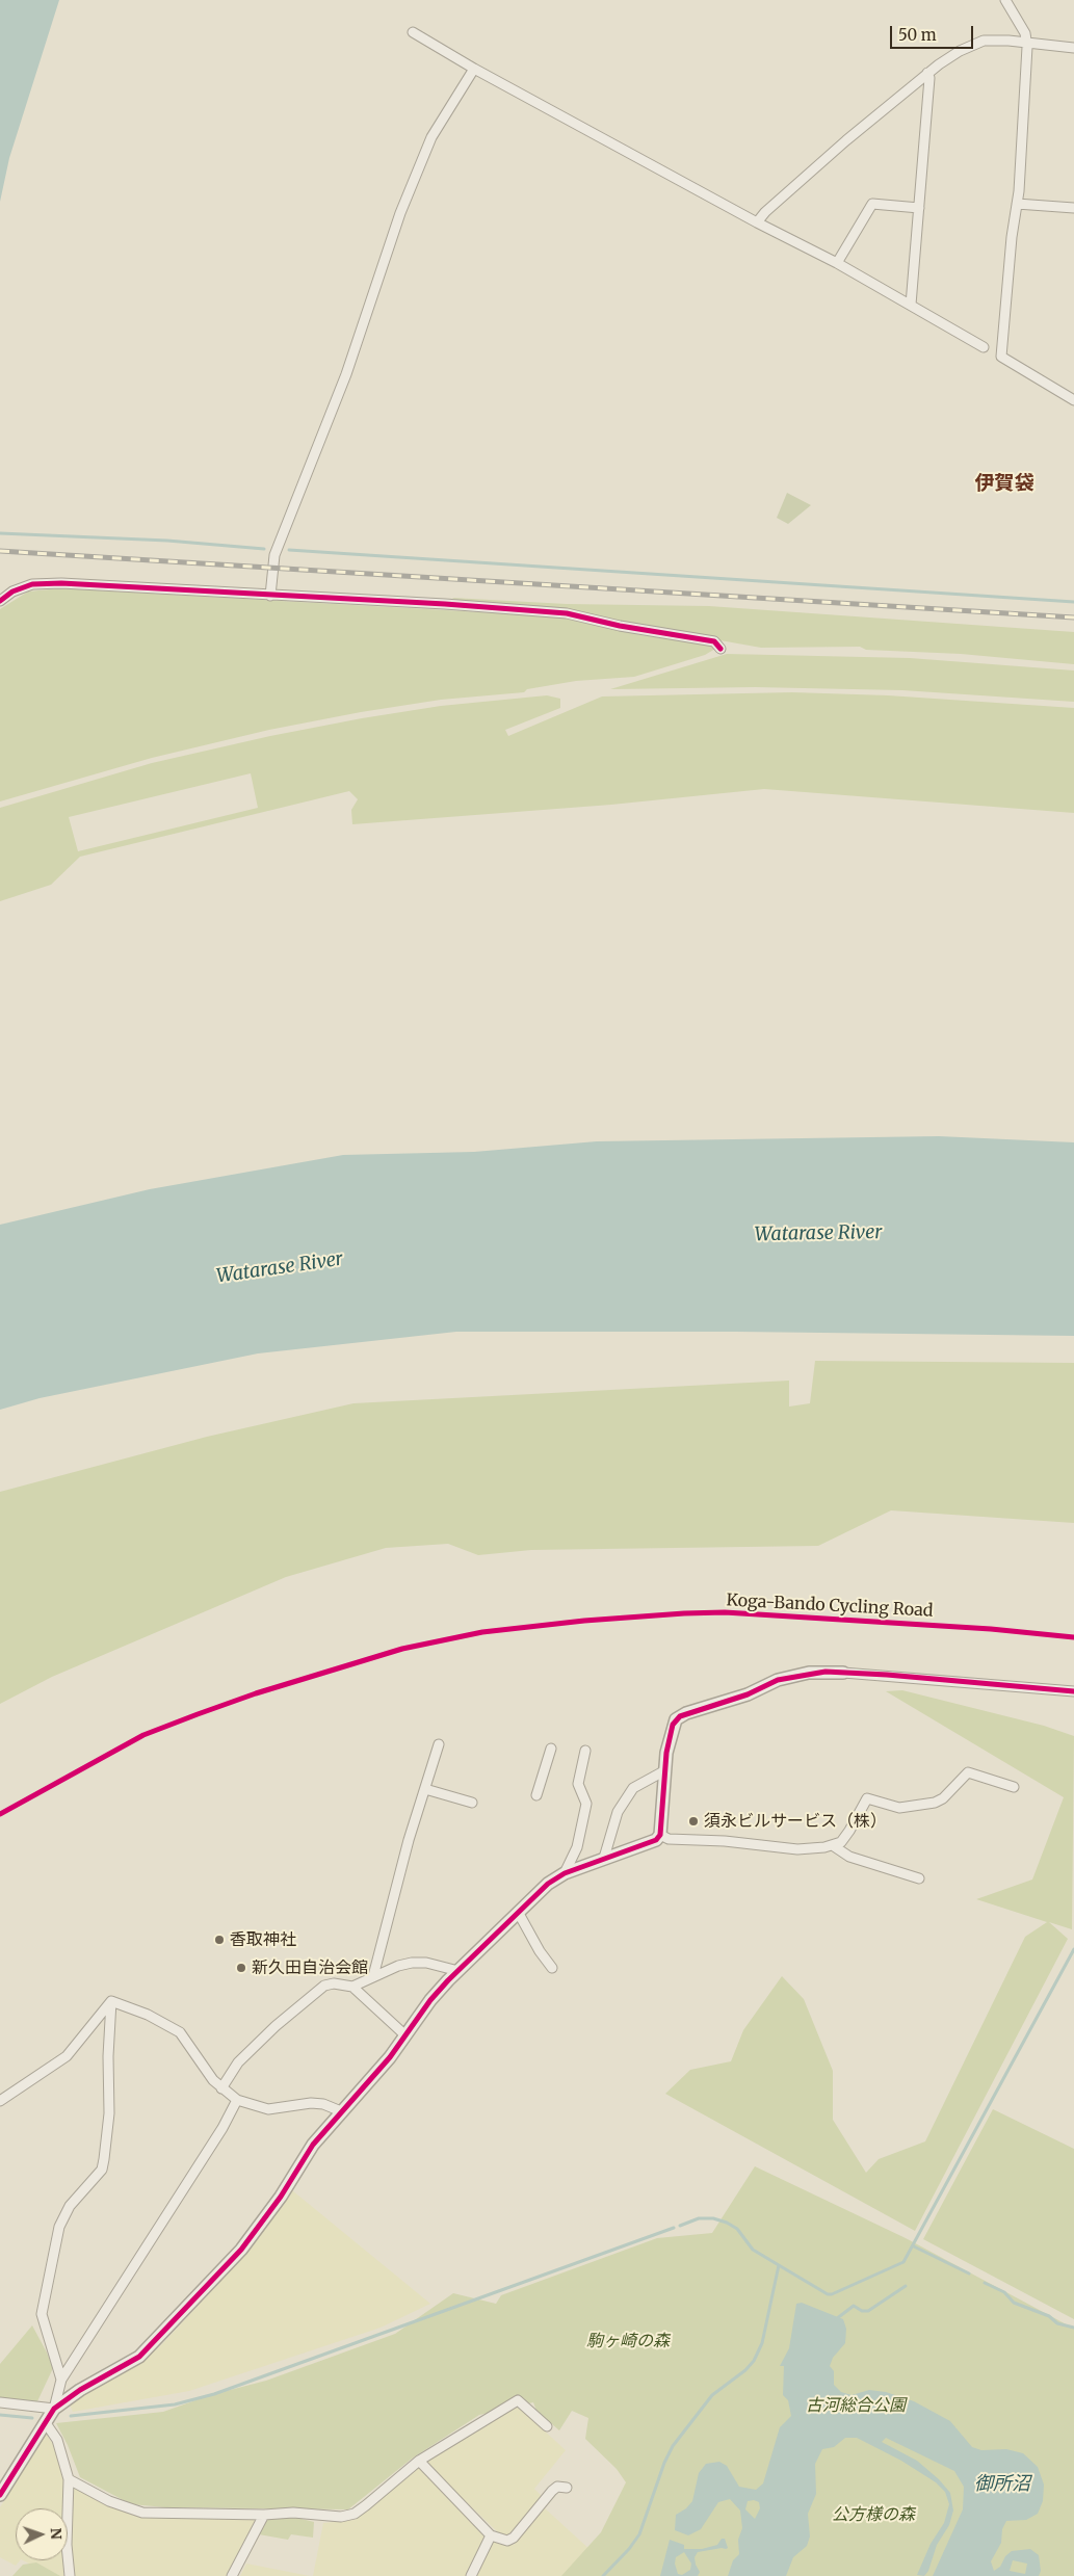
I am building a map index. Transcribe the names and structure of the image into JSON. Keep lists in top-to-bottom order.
{
  "streets": {
    "cycle path": ["Koga-Bando Cycling Road"]
  },
  "districts": ["伊賀袋"],
  "water": ["Watarase River", "御所沼"],
  "parks": ["駒ヶ崎の森", "古河総合公園", "公方様の森"],
  "places": ["須永ビルサービス（株）", "香取神社", "新久田自治会館"],
  "scale_bar": "50 m",
  "north": "right"
}
